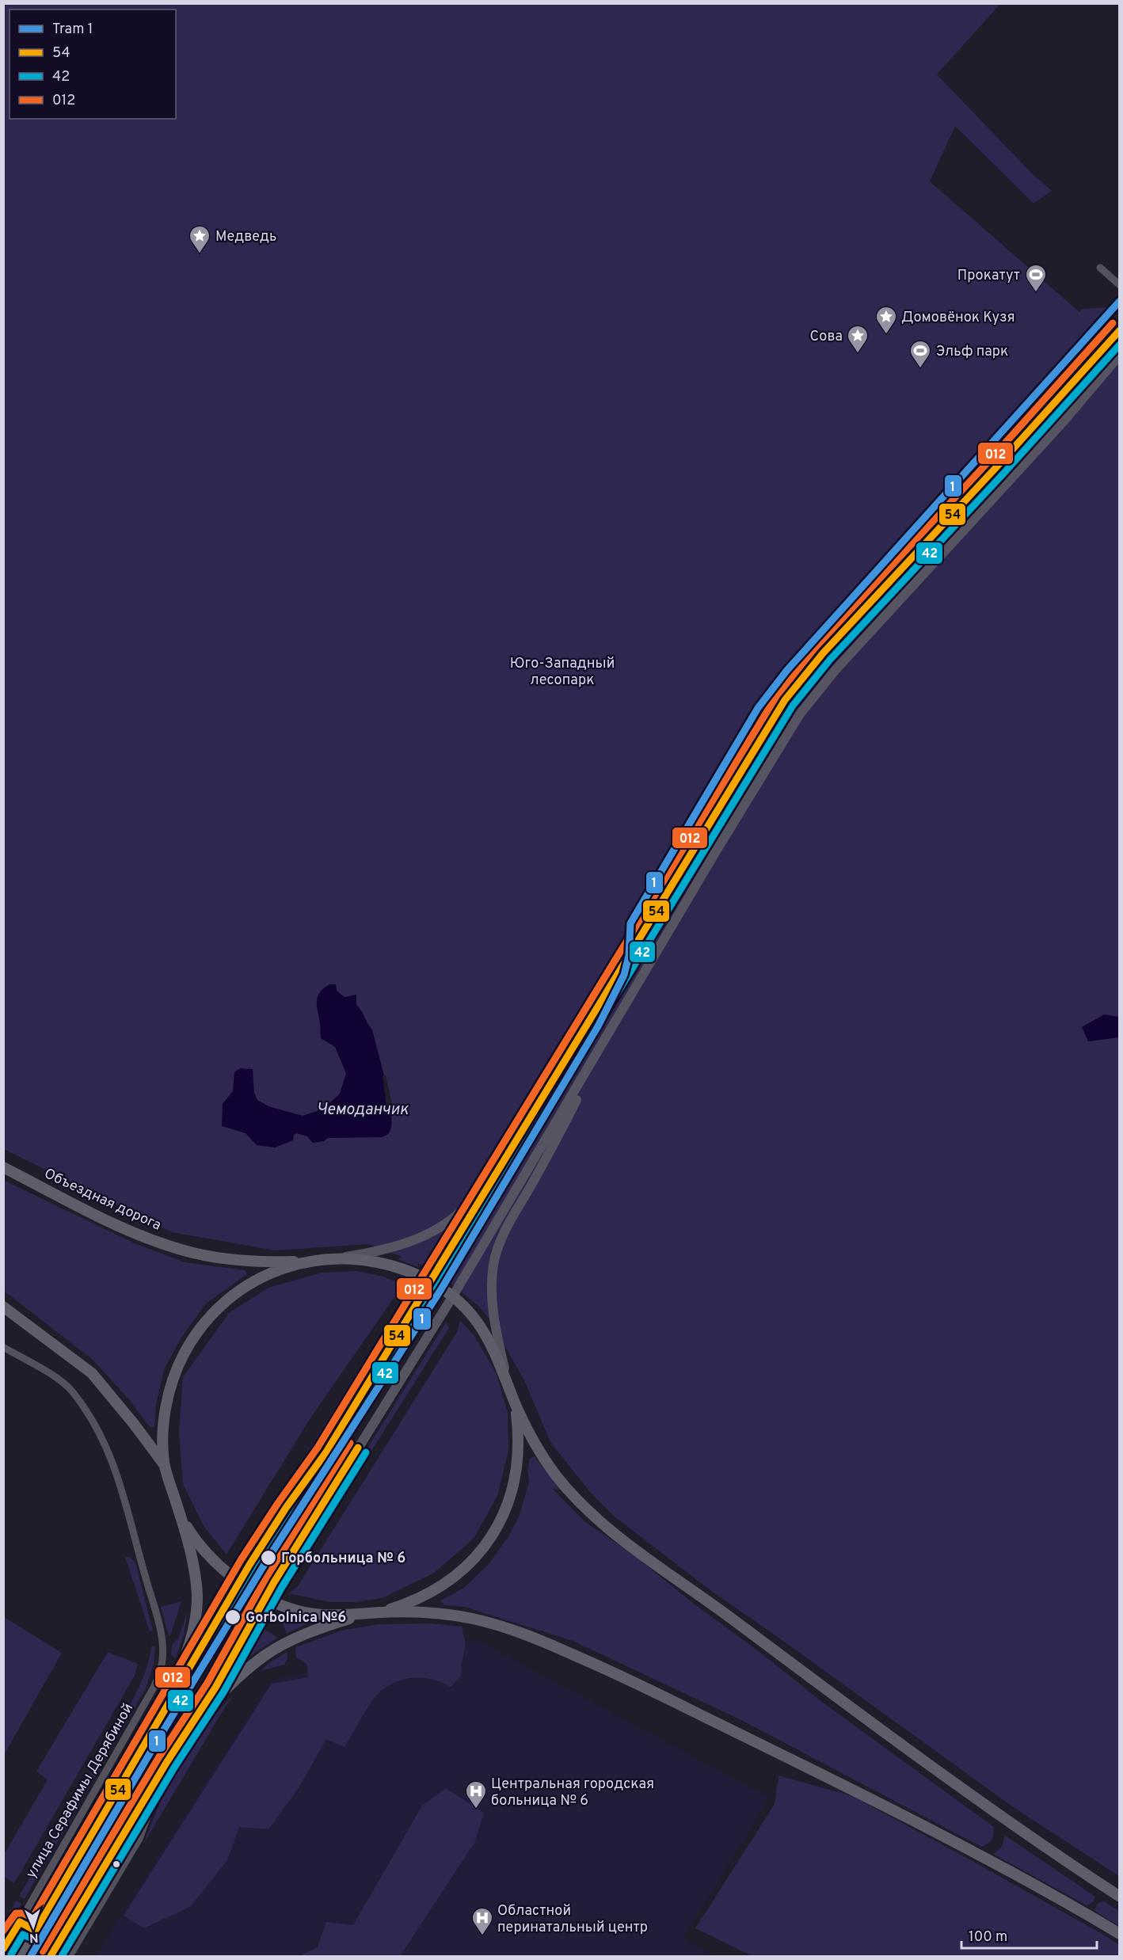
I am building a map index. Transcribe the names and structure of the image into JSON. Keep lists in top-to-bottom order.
{
  "streets": {
    "main road": ["Объездная дорога"],
    "street": ["улица Серафимы Дерябиной"]
  },
  "water": ["Чемоданчик"],
  "parks": ["Юго-Западный лесопарк"],
  "places": {
    "place": ["Медведь", "Домовёнок Кузя", "Сова"],
    "sports": ["Прокатут", "Эльф парк"],
    "other": ["Горбольница № 6", "Gorbolnica №6"],
    "hospital": ["Центральная городская больница № 6", "Областной перинатальный центр"]
  },
  "lines": [
    "tram line 1",
    "transit line 012",
    "transit line 54",
    "transit line 42"
  ],
  "legend": [
    "Tram 1",
    "54",
    "42",
    "012"
  ],
  "scale_bar": "100 m",
  "north": "bottom"
}
